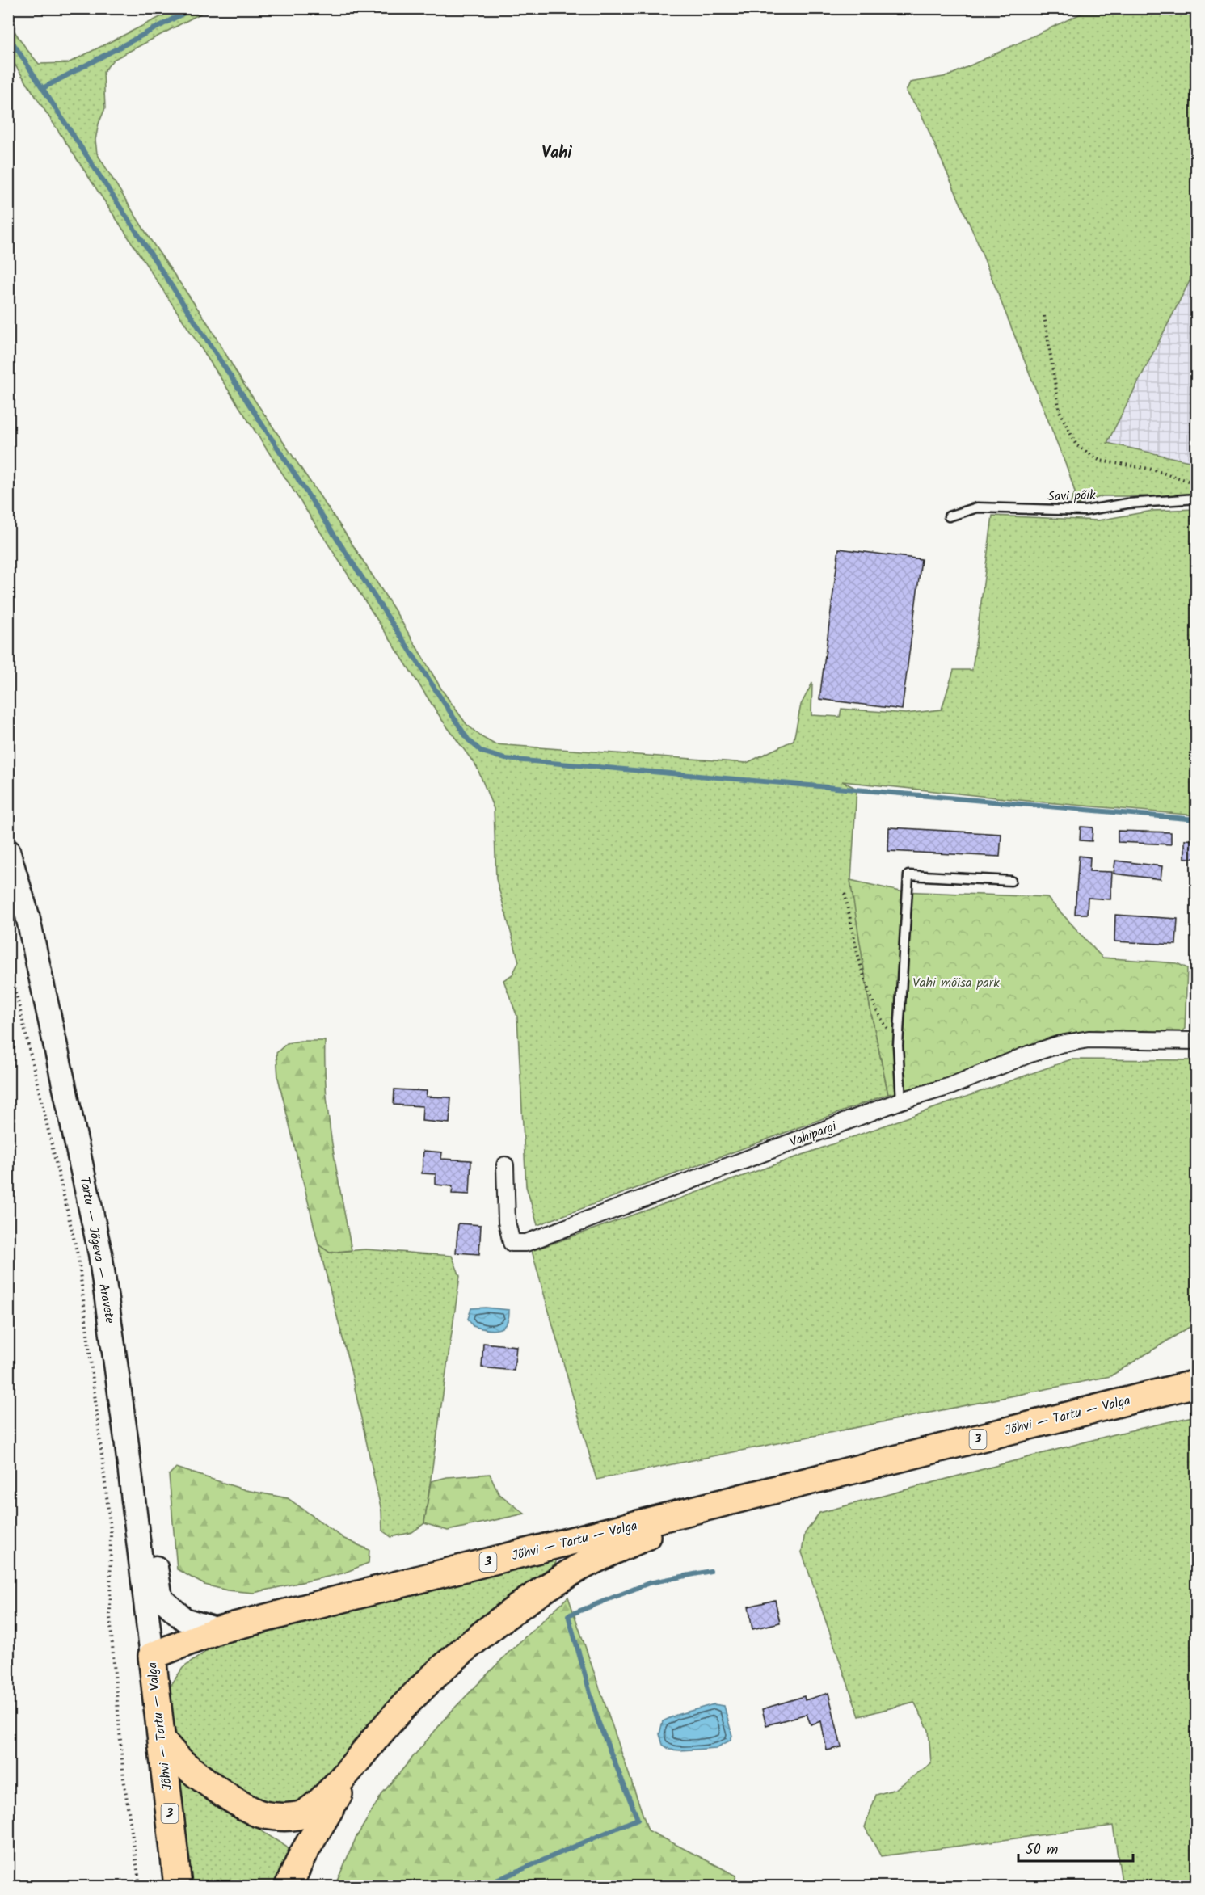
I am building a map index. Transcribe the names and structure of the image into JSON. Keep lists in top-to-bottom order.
{
  "streets": {
    "highway": ["Jõhvi — Tartu — Valga", "3"],
    "main road": ["Tartu — Jõgeva — Aravete"],
    "street": ["Vahipargi"],
    "lane": ["Savi põik"]
  },
  "crossings": [
    ["Tartu — Jõgeva — Aravete", "Jõhvi — Tartu — Valga"]
  ],
  "districts": ["Vahi"],
  "parks": ["Vahi mõisa park"],
  "scale_bar": "50 m"
}
